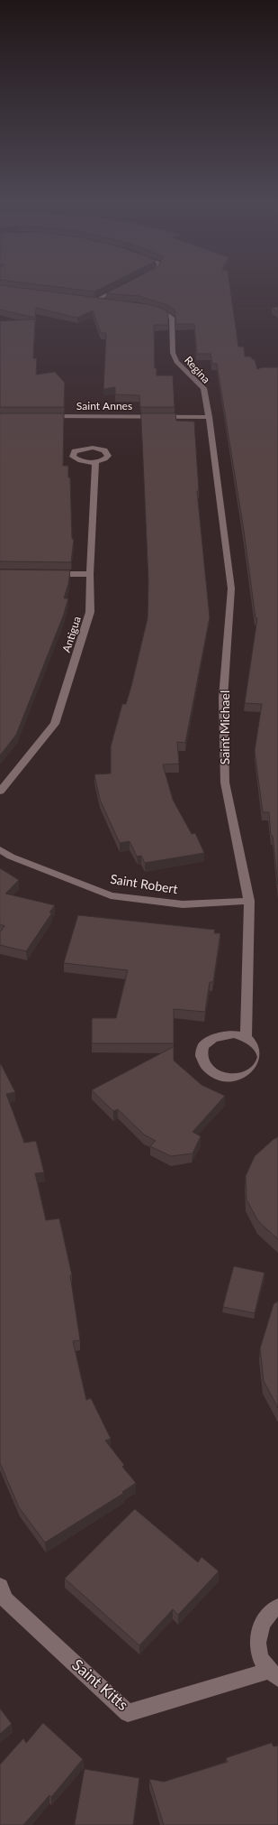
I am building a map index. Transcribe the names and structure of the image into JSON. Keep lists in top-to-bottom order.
{
  "streets": {
    "street": [
      "Regina",
      "Saint Annes",
      "Antigua",
      "Saint Michael",
      "Saint Robert",
      "Saint Kitts"
    ]
  },
  "crossings": [
    ["Regina", "Saint Annes"],
    ["Regina", "Saint Michael"],
    ["Saint Annes", "Saint Michael"],
    ["Saint Michael", "Saint Robert"]
  ]
}
